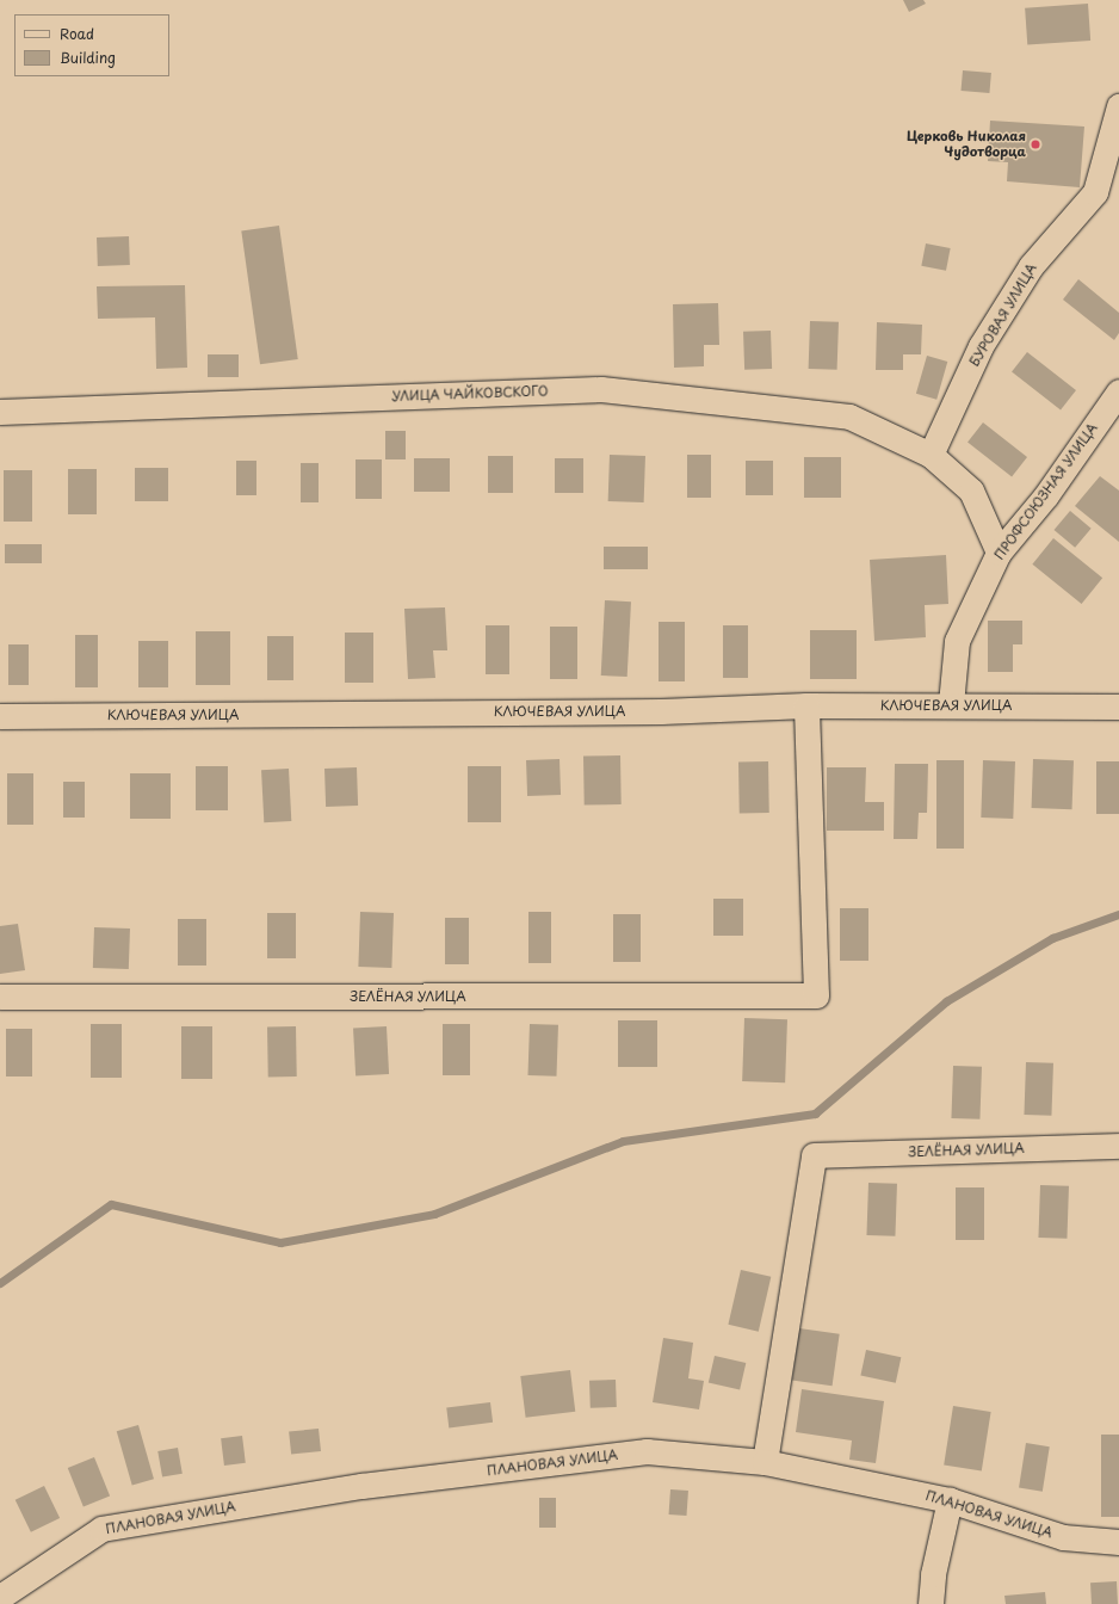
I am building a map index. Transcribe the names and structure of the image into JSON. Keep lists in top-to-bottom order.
{
  "streets": {
    "street": [
      "БУРОВАЯ УЛИЦА",
      "УЛИЦА ЧАЙКОВСКОГО",
      "ПРОФСОЮЗНАЯ УЛИЦА",
      "КЛЮЧЕВАЯ УЛИЦА",
      "ЗЕЛЁНАЯ УЛИЦА",
      "ПЛАНОВАЯ УЛИЦА"
    ]
  },
  "crossings": [
    ["БУРОВАЯ УЛИЦА", "УЛИЦА ЧАЙКОВСКОГО"],
    ["УЛИЦА ЧАЙКОВСКОГО", "ПРОФСОЮЗНАЯ УЛИЦА"],
    ["ПРОФСОЮЗНАЯ УЛИЦА", "КЛЮЧЕВАЯ УЛИЦА"],
    ["КЛЮЧЕВАЯ УЛИЦА", "ЗЕЛЁНАЯ УЛИЦА"],
    ["ЗЕЛЁНАЯ УЛИЦА", "ПЛАНОВАЯ УЛИЦА"]
  ],
  "places": ["Церковь Николая Чудотворца"],
  "legend": ["Road", "Building"]
}
